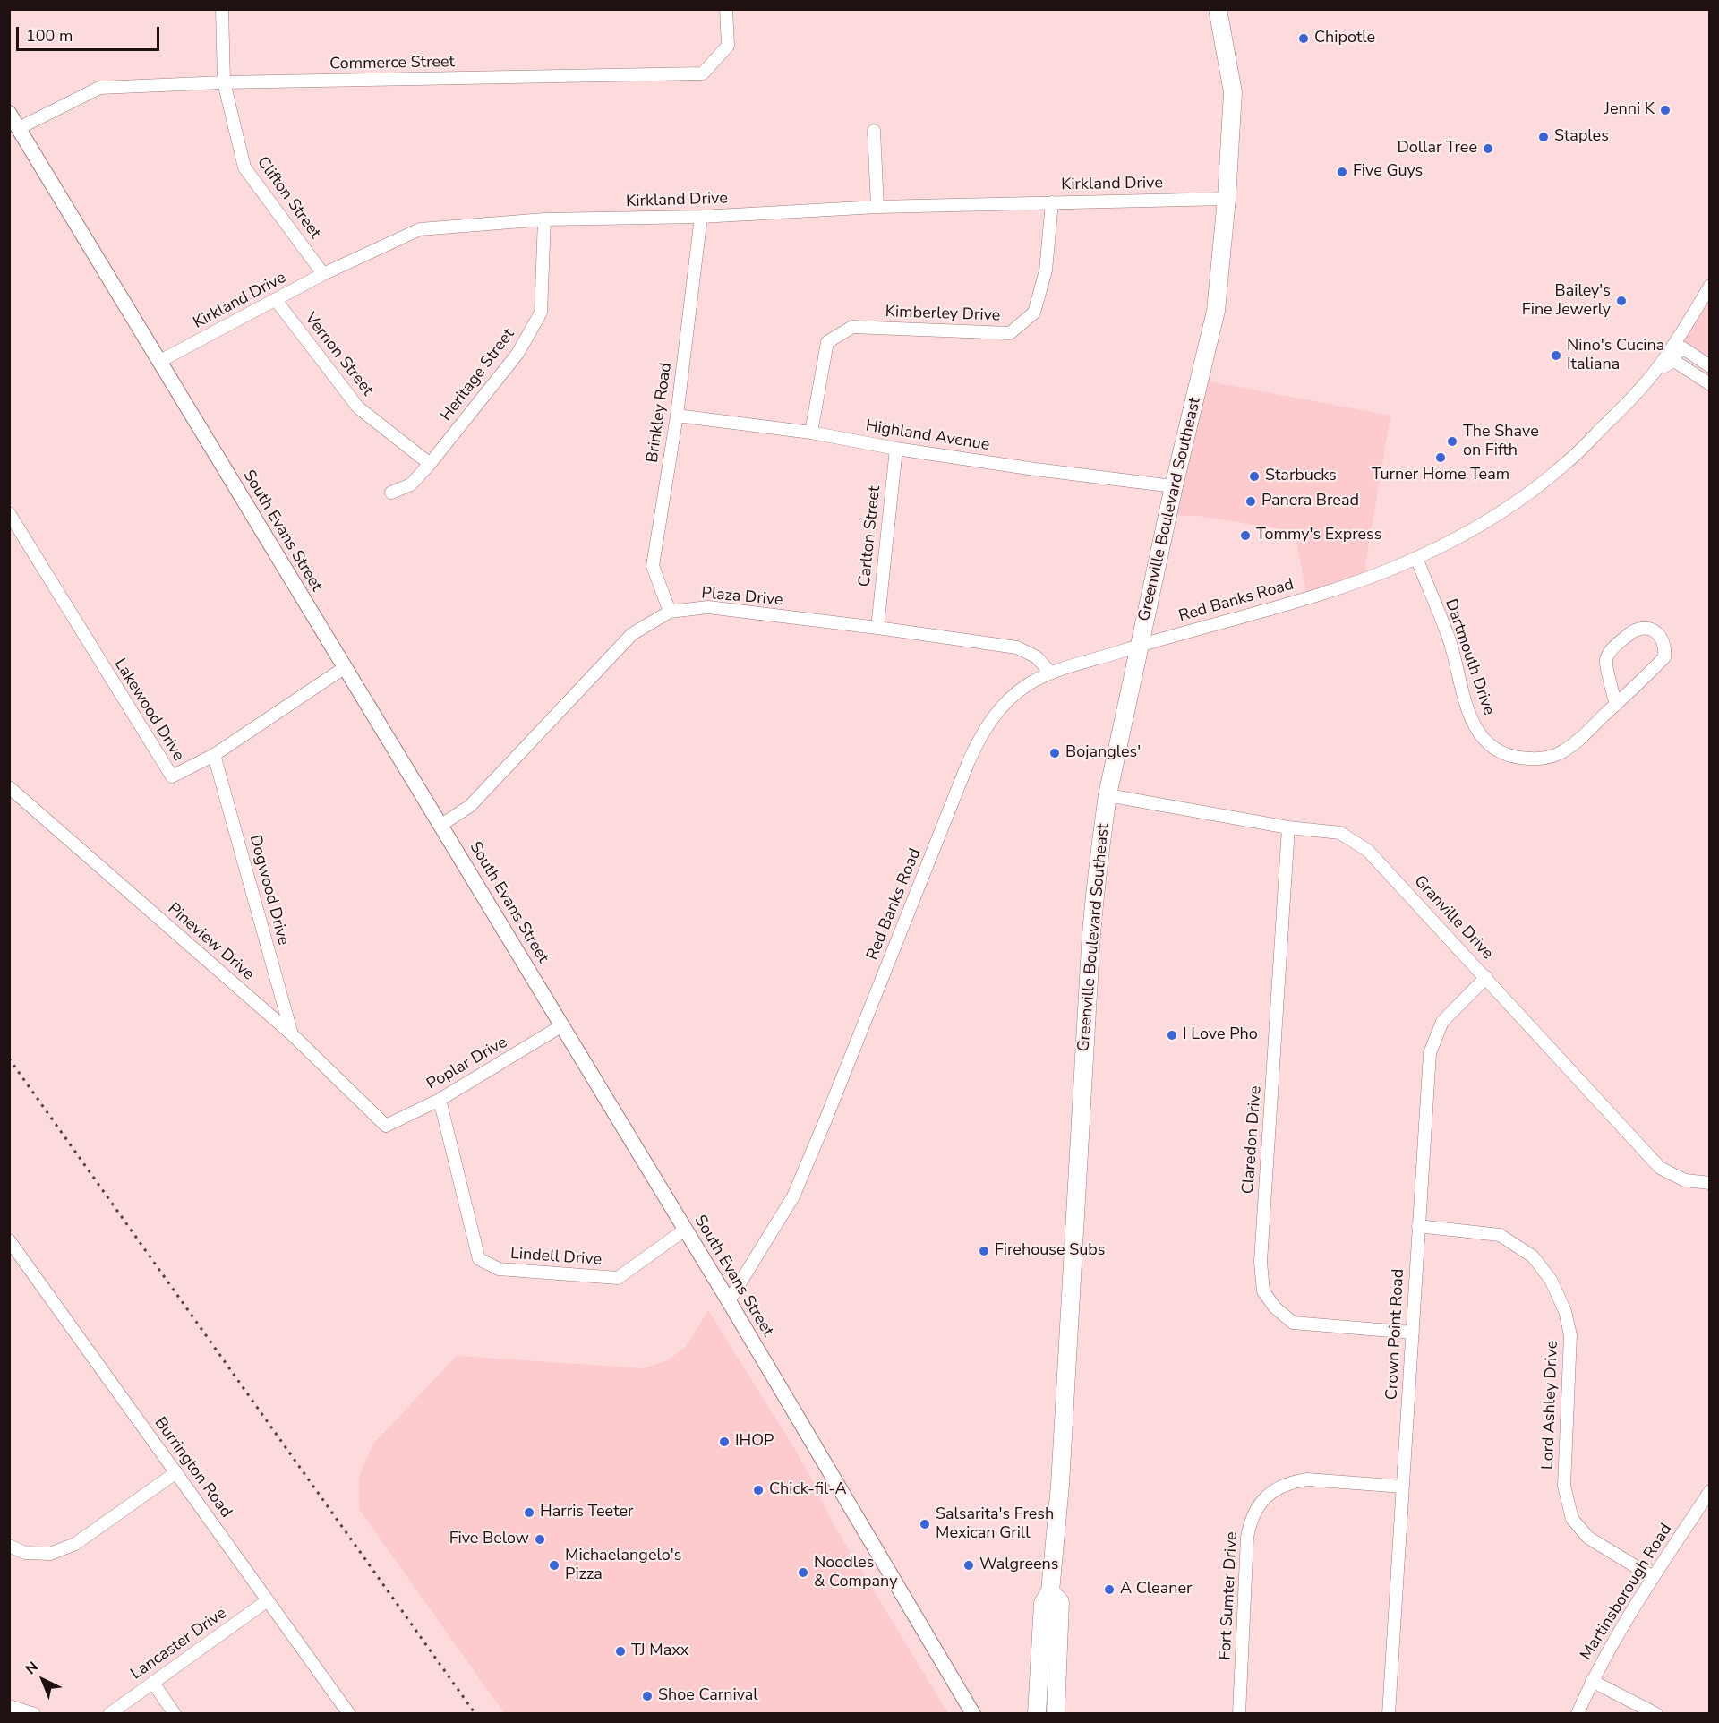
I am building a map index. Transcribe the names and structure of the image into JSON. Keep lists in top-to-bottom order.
{
  "streets": {
    "highway": ["Greenville Boulevard Southeast"],
    "main road": ["South Evans Street"],
    "street": [
      "Commerce Street",
      "Kirkland Drive",
      "Clifton Street",
      "Kimberley Drive",
      "Vernon Street",
      "Heritage Street",
      "Brinkley Road",
      "Highland Avenue",
      "Carlton Street",
      "Plaza Drive",
      "Red Banks Road",
      "Dartmouth Drive",
      "Lakewood Drive",
      "Dogwood Drive",
      "Granville Drive",
      "Pineview Drive",
      "Poplar Drive",
      "Claredon Drive",
      "Lindell Drive",
      "Crown Point Road",
      "Lord Ashley Drive",
      "Burrington Road",
      "Martinsborough Road",
      "Fort Sumter Drive",
      "Lancaster Drive"
    ]
  },
  "crossings": [
    ["Commerce Street", "Clifton Street"],
    ["Commerce Street", "South Evans Street"],
    ["Kirkland Drive", "Clifton Street"],
    ["Kirkland Drive", "Kimberley Drive"],
    ["Kirkland Drive", "Vernon Street"],
    ["Kirkland Drive", "Heritage Street"],
    ["Kirkland Drive", "Brinkley Road"],
    ["Kirkland Drive", "Greenville Boulevard Southeast"],
    ["Kirkland Drive", "South Evans Street"],
    ["Kimberley Drive", "Highland Avenue"],
    ["Vernon Street", "Heritage Street"],
    ["Brinkley Road", "Highland Avenue"],
    ["Brinkley Road", "Plaza Drive"],
    ["Highland Avenue", "Greenville Boulevard Southeast"],
    ["Highland Avenue", "Carlton Street"],
    ["Greenville Boulevard Southeast", "Red Banks Road"],
    ["Greenville Boulevard Southeast", "Granville Drive"],
    ["South Evans Street", "Plaza Drive"],
    ["South Evans Street", "Red Banks Road"],
    ["South Evans Street", "Lakewood Drive"],
    ["South Evans Street", "Poplar Drive"],
    ["South Evans Street", "Lindell Drive"],
    ["Carlton Street", "Plaza Drive"],
    ["Plaza Drive", "Red Banks Road"],
    ["Red Banks Road", "Dartmouth Drive"],
    ["Lakewood Drive", "Dogwood Drive"],
    ["Dogwood Drive", "Pineview Drive"],
    ["Granville Drive", "Claredon Drive"],
    ["Granville Drive", "Crown Point Road"],
    ["Pineview Drive", "Poplar Drive"],
    ["Poplar Drive", "Lindell Drive"],
    ["Claredon Drive", "Crown Point Road"],
    ["Crown Point Road", "Lord Ashley Drive"],
    ["Crown Point Road", "Fort Sumter Drive"],
    ["Lord Ashley Drive", "Martinsborough Road"],
    ["Burrington Road", "Lancaster Drive"]
  ],
  "places": [
    "Chipotle",
    "Jenni K",
    "Staples",
    "Dollar Tree",
    "Five Guys",
    "Bailey's Fine Jewerly",
    "Nino's Cucina Italiana",
    "The Shave on Fifth",
    "Turner Home Team",
    "Starbucks",
    "Panera Bread",
    "Tommy's Express",
    "Bojangles'",
    "I Love Pho",
    "Firehouse Subs",
    "IHOP",
    "Chick-fil-A",
    "Harris Teeter",
    "Salsarita's Fresh Mexican Grill",
    "Five Below",
    "Michaelangelo's Pizza",
    "Walgreens",
    "Noodles & Company",
    "A Cleaner",
    "TJ Maxx",
    "Shoe Carnival"
  ],
  "scale_bar": "100 m",
  "north": "top left"
}
